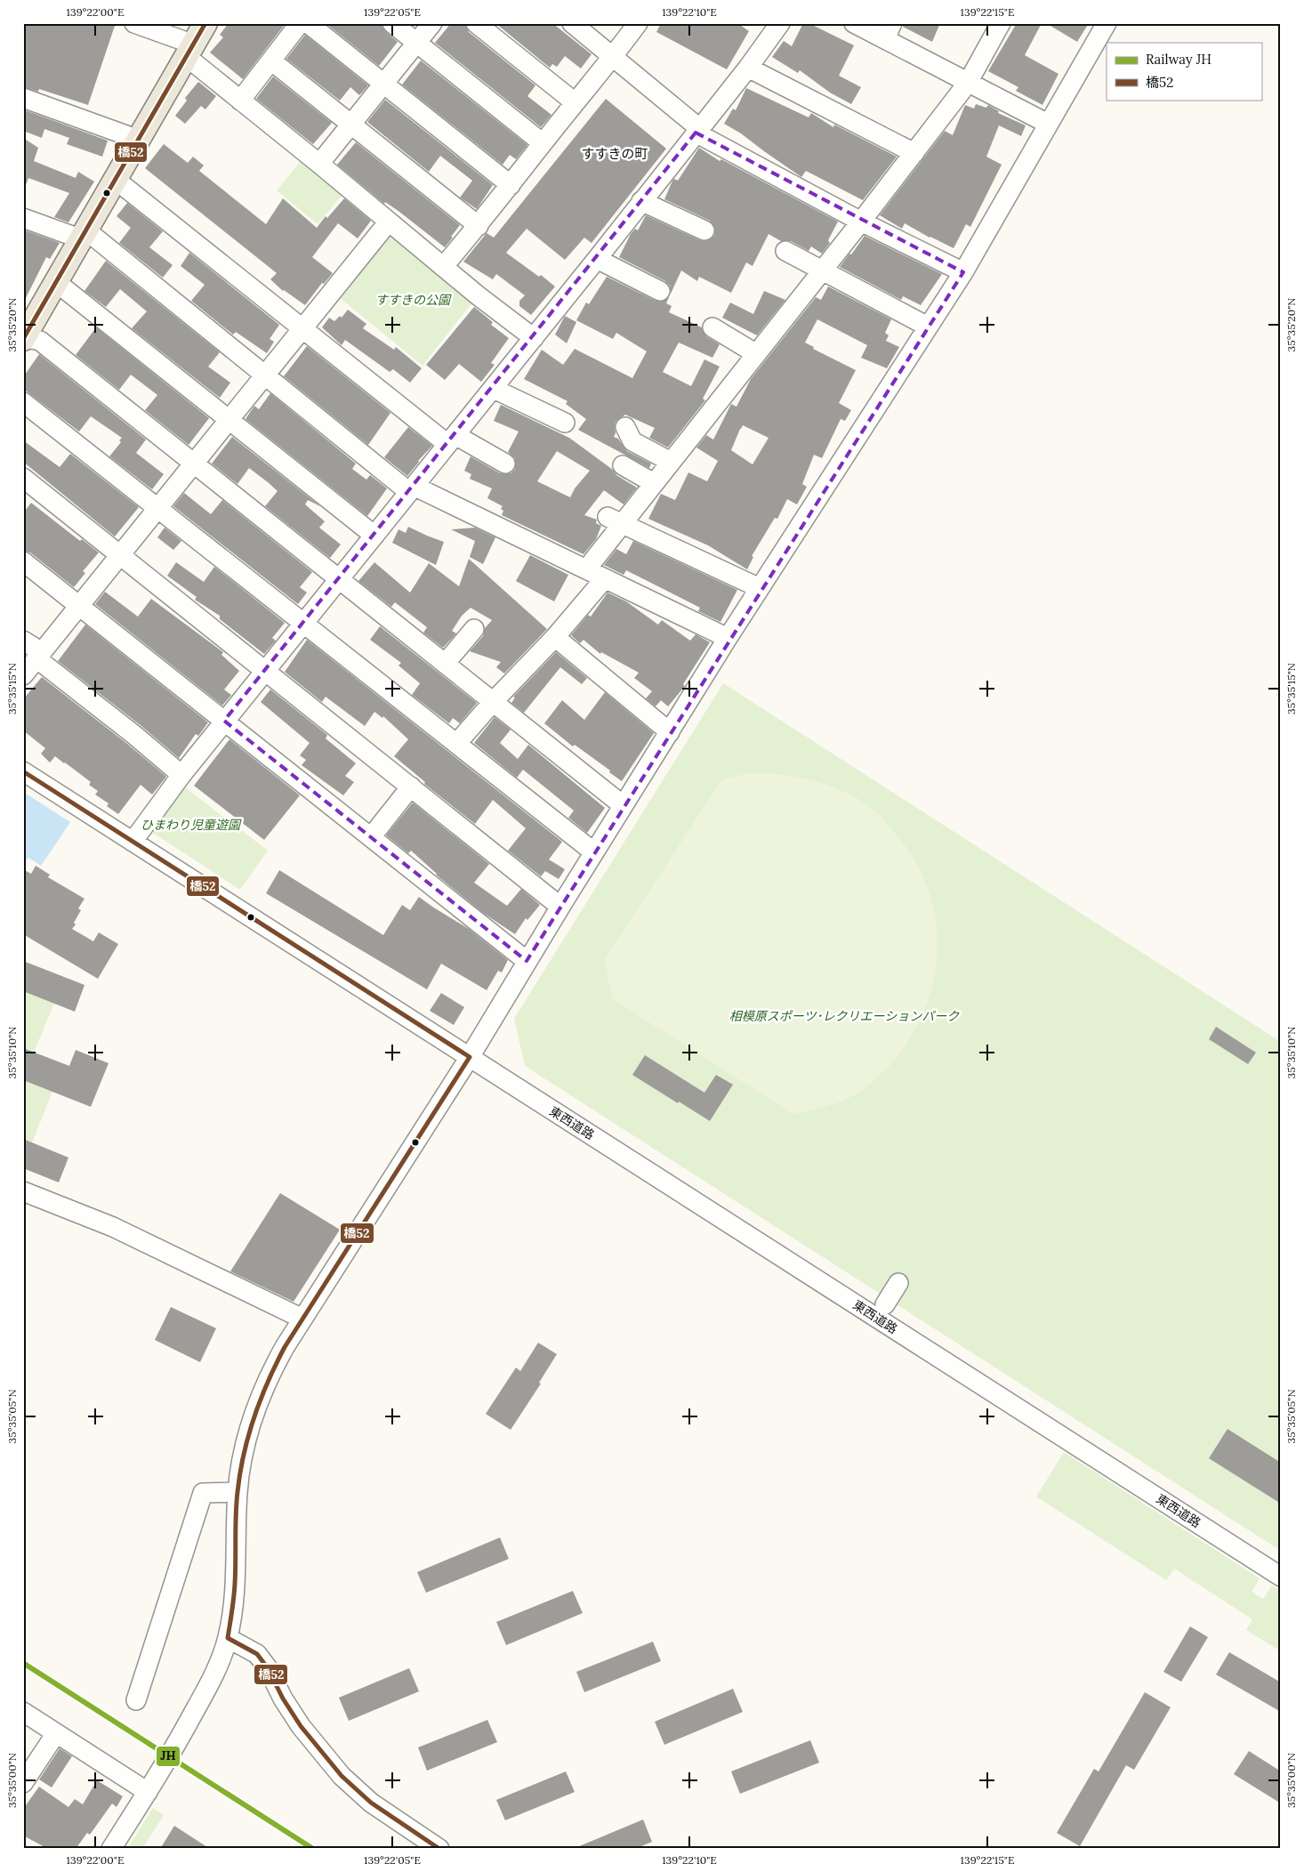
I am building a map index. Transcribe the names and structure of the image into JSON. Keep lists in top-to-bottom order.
{
  "streets": {
    "street": ["東西道路"]
  },
  "districts": ["すすきの町"],
  "parks": ["すすきの公園", "ひまわり児童遊園", "相模原スポーツ･レクリエーションパーク"],
  "lines": ["transit line 橋52", "rail line JH"],
  "legend": ["Railway JH", "橋52"],
  "coordinates": [
    "139°22'00\"E",
    "139°22'05\"E",
    "139°22'10\"E",
    "139°22'15\"E",
    "35°35'20\"N",
    "35°35'15\"N",
    "35°35'10\"N",
    "35°35'05\"N",
    "35°35'00\"N"
  ]
}
